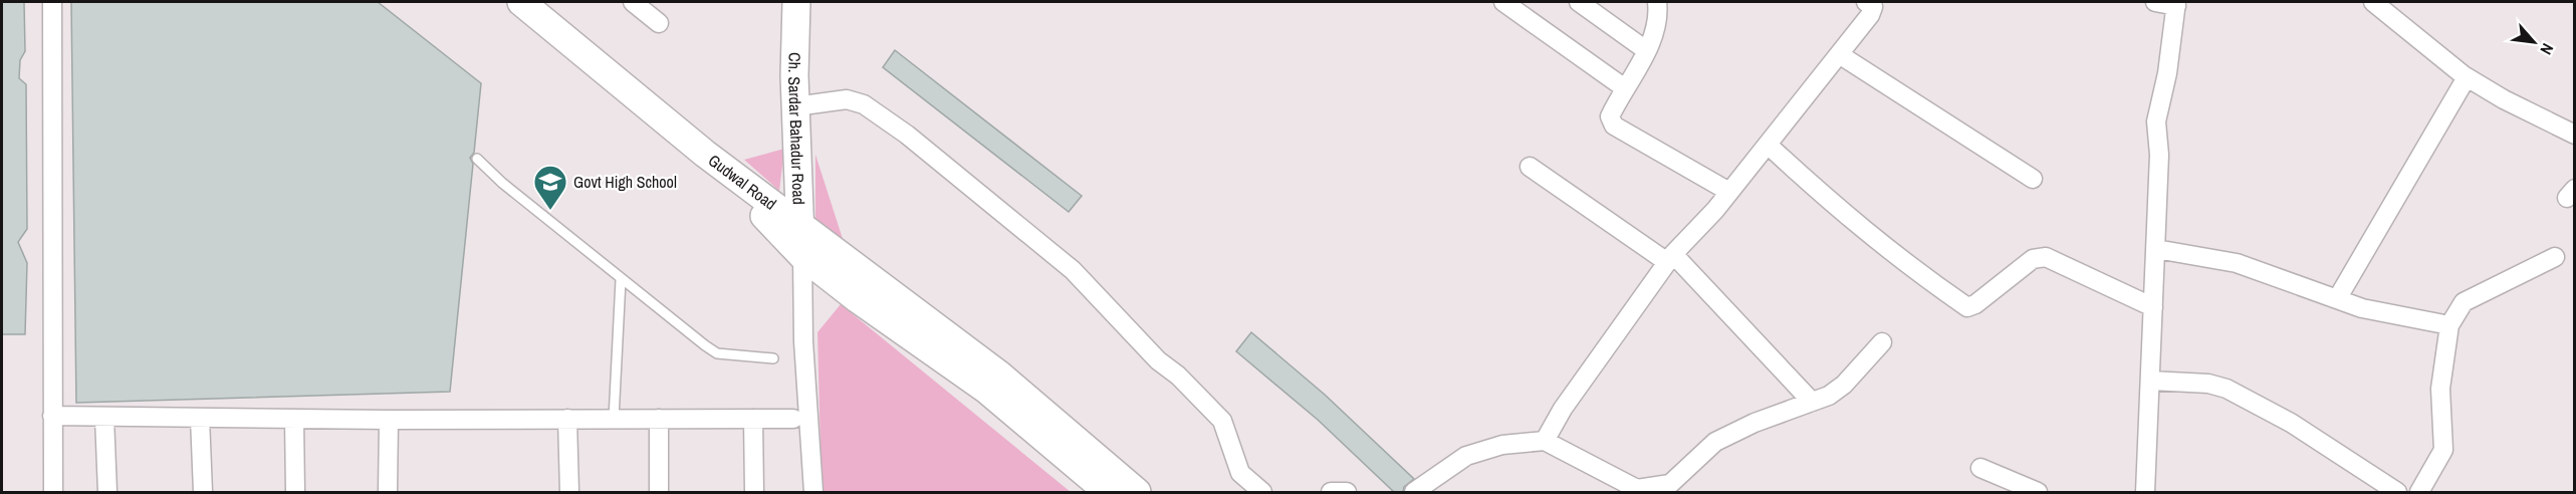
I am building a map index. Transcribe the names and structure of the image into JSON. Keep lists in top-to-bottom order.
{
  "streets": {
    "main road": ["Ch. Sardar Bahadur Road", "Gudwal Road"]
  },
  "crossings": [
    ["Ch. Sardar Bahadur Road", "Gudwal Road"]
  ],
  "places": {
    "school or university": ["Govt High School"]
  },
  "north": "bottom right"
}
